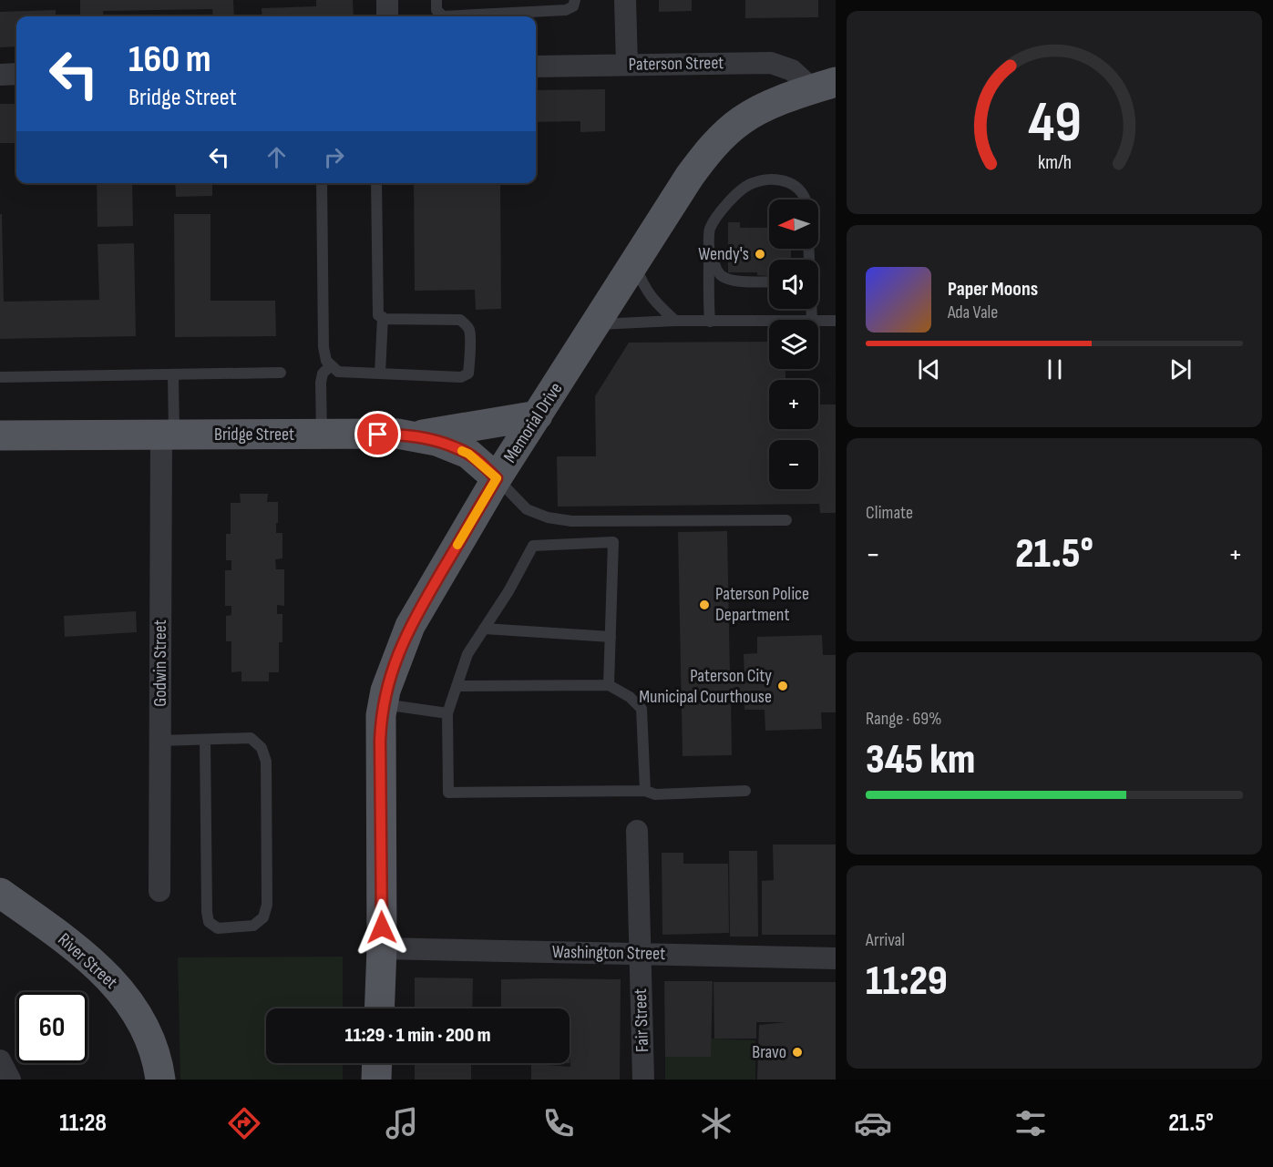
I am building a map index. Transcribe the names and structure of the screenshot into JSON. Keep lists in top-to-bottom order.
{
  "streets": {
    "main road": ["Memorial Drive", "Bridge Street", "River Street"],
    "street": [
      "Paterson Street",
      "Godwin Street",
      "Washington Street",
      "Fair Street"
    ]
  },
  "crossings": [
    ["Paterson Street", "Memorial Drive"],
    ["Memorial Drive", "Bridge Street"],
    ["Memorial Drive", "Washington Street"],
    ["Bridge Street", "Godwin Street"],
    ["Washington Street", "Fair Street"]
  ],
  "places": [
    "Wendy's",
    "Paterson Police Department",
    "Paterson City Municipal Courthouse",
    "Bravo"
  ],
  "north": "left",
  "page": {
    "turn": ["160 m", "Bridge Street"],
    "map_buttons": ["+", "−"],
    "song": ["Paper Moons", "Ada Vale"],
    "tile": [
      "Climate",
      ["Range · 69%", "345 km"],
      ["Arrival", "11:29"]
    ],
    "heat": ["−", "21.5°", "+"],
    "limit": "60",
    "trip": "11:29 · 1 min · 200 m",
    "tabs": ["11:28", "21.5°"],
    "gauge": ["49", "km/h"]
  }
}
